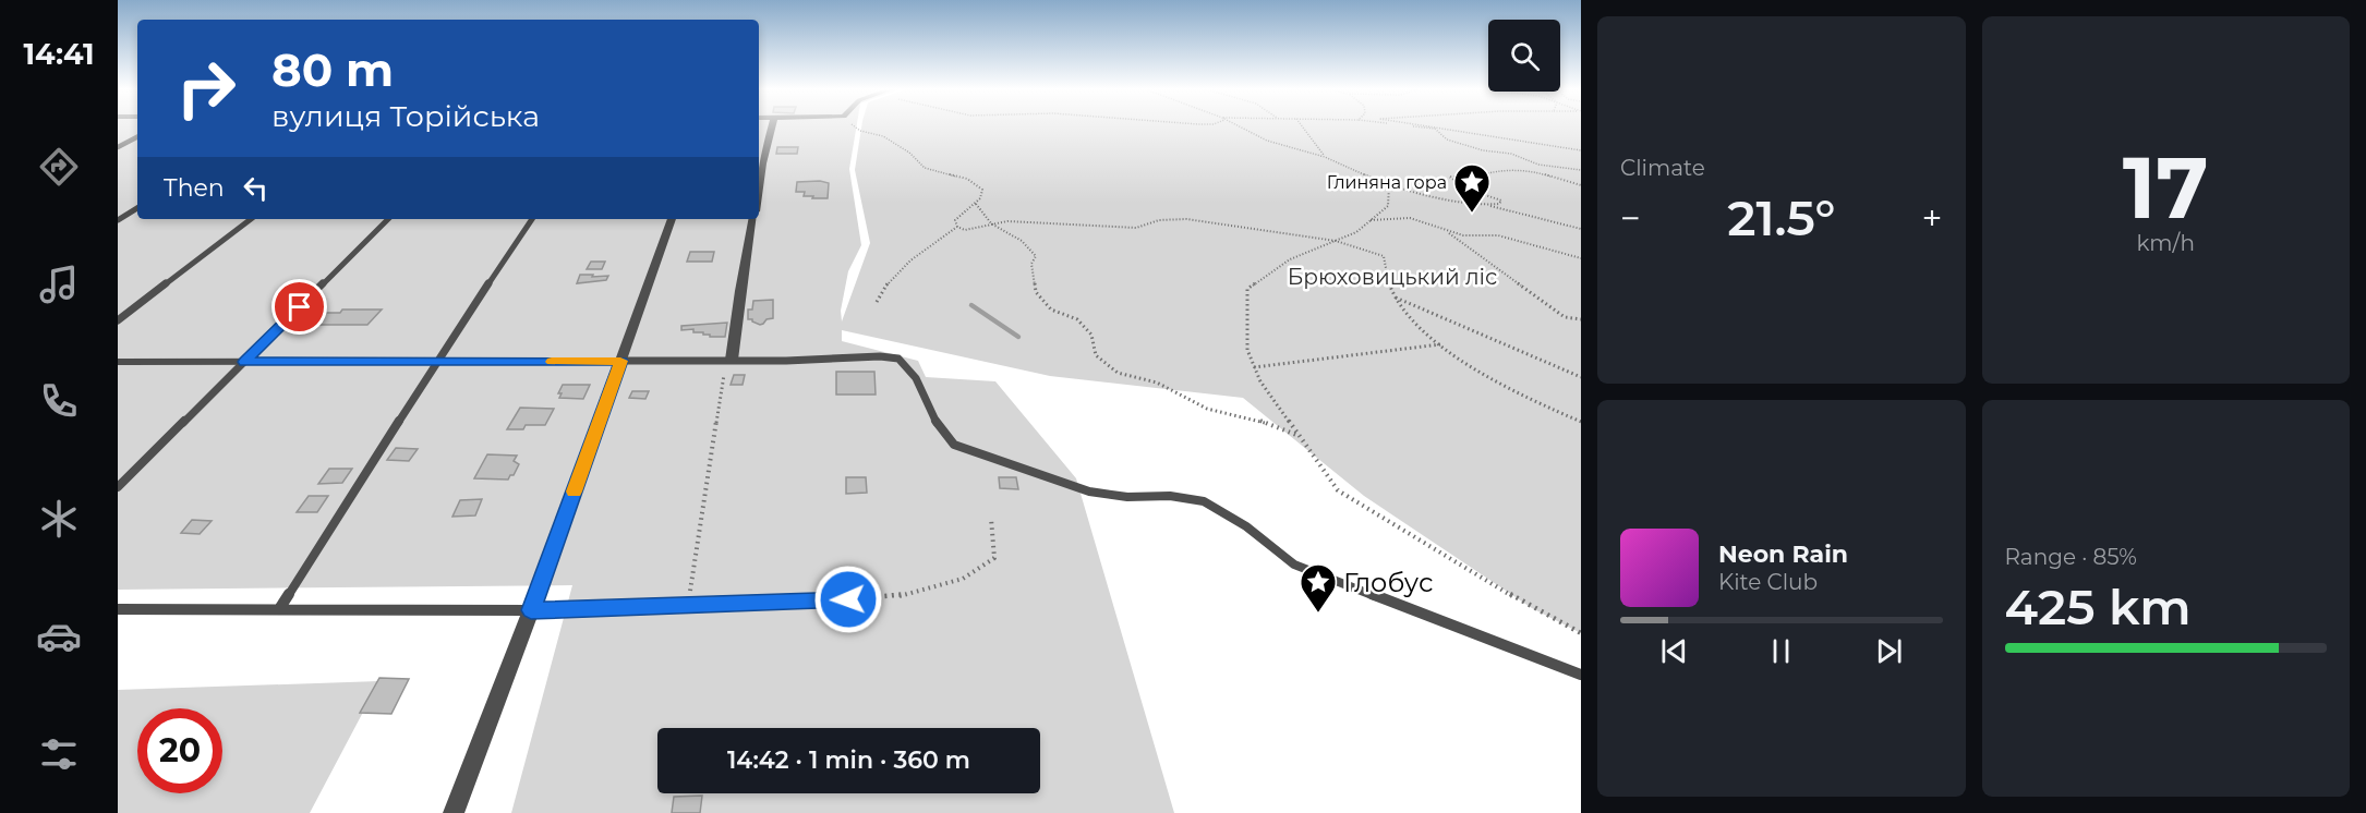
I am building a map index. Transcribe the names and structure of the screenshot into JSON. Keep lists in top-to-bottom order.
{
  "parks": ["Брюховицький ліс"],
  "places": {
    "place": ["Глиняна гора", "Глобус"]
  },
  "page": {
    "tabs": "14:41",
    "tile": [
      "Climate",
      ["17", "km/h"],
      ["Range · 85%", "425 km"]
    ],
    "turn": ["80 m", "вулиця Торійська"],
    "then": "Then",
    "heat": ["−", "21.5°", "+"],
    "song": ["Neon Rain", "Kite Club"],
    "limit": "20",
    "trip": "14:42 · 1 min · 360 m"
  }
}
